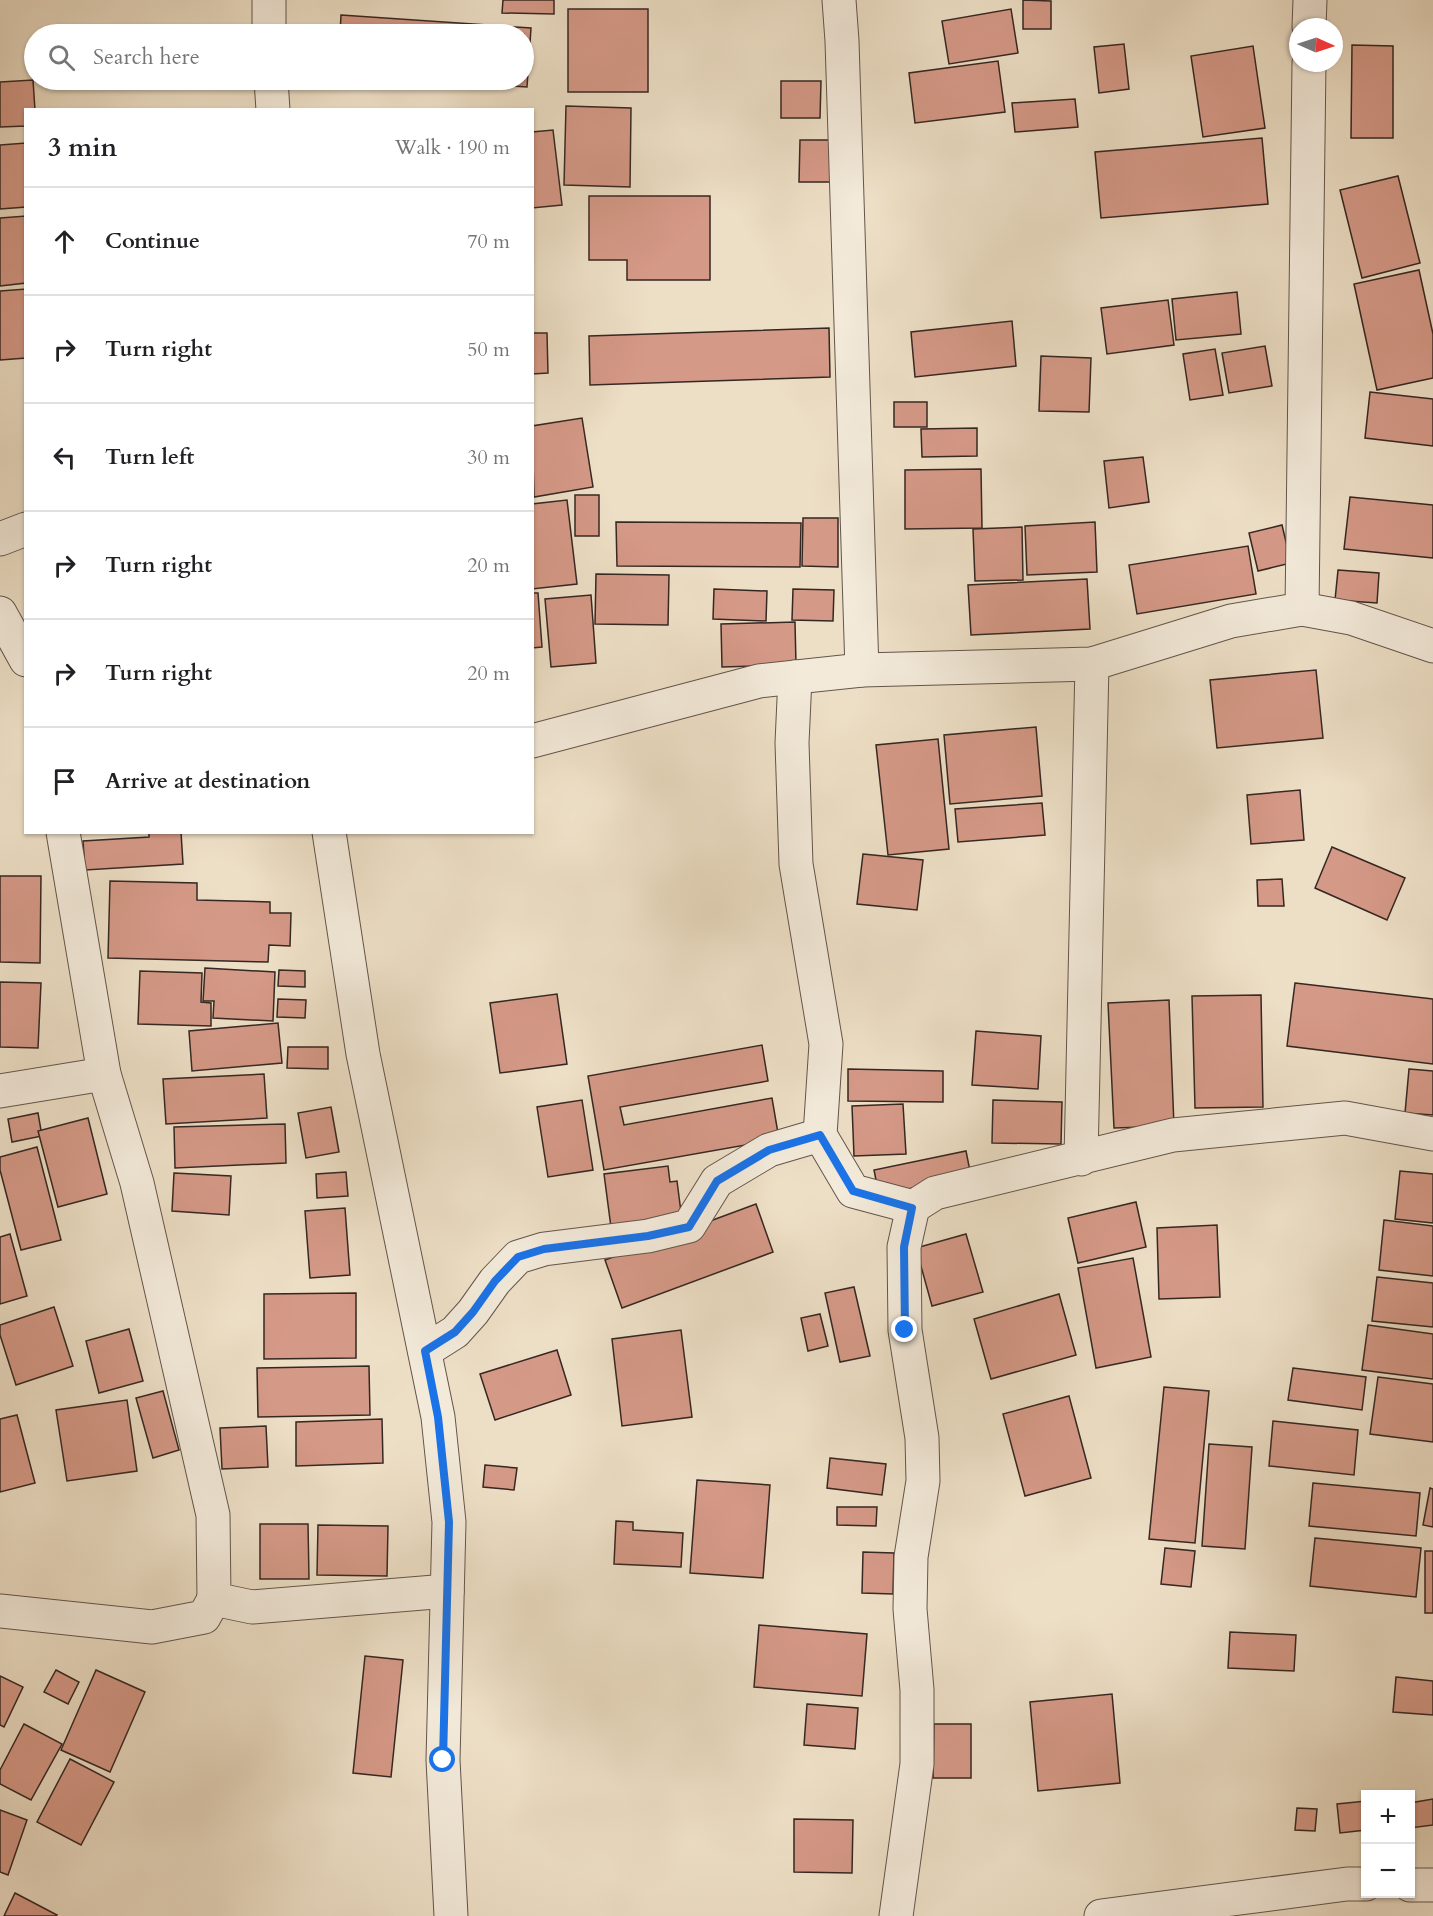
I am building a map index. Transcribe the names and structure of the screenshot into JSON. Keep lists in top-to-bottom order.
{
  "north": "right",
  "page": {
    "search": "Search here",
    "heading": ["3 min", "Walk · 190 m"],
    "list": [
      ["Continue", "70 m"],
      ["Turn right", "50 m"],
      ["Turn left", "30 m"],
      ["Turn right", "20 m"],
      ["Turn right", "20 m"],
      "Arrive at destination"
    ],
    "map_buttons": ["+", "−"]
  }
}
